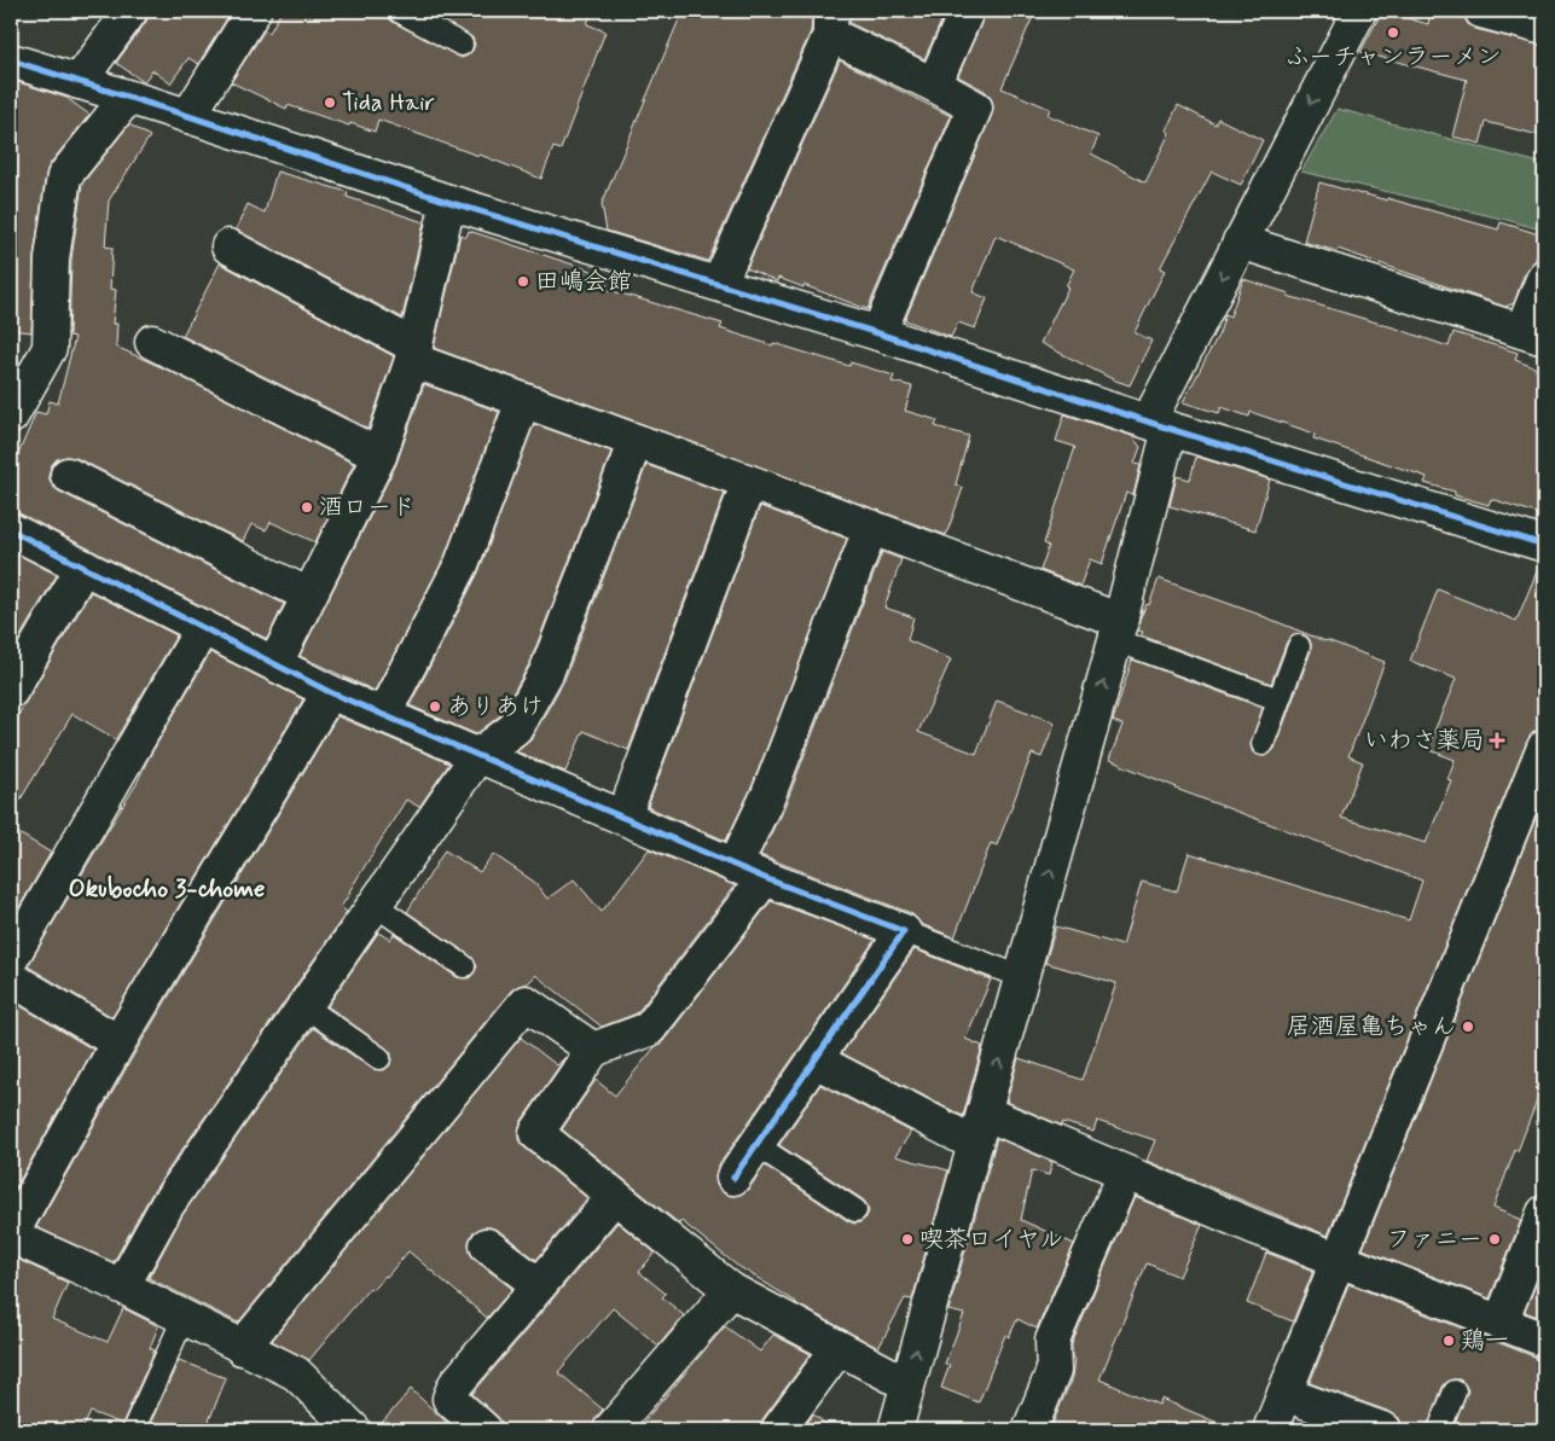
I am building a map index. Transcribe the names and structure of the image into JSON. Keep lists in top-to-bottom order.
{
  "districts": ["Okubocho 3-chome"],
  "places": {
    "other": [
      "ふーチャンラーメン",
      "Tida Hair",
      "田嶋会館",
      "酒ロード",
      "ありあけ",
      "居酒屋亀ちゃん",
      "喫茶ロイヤル",
      "ファニー",
      "鶏一"
    ],
    "health": ["いわさ薬局"]
  }
}
